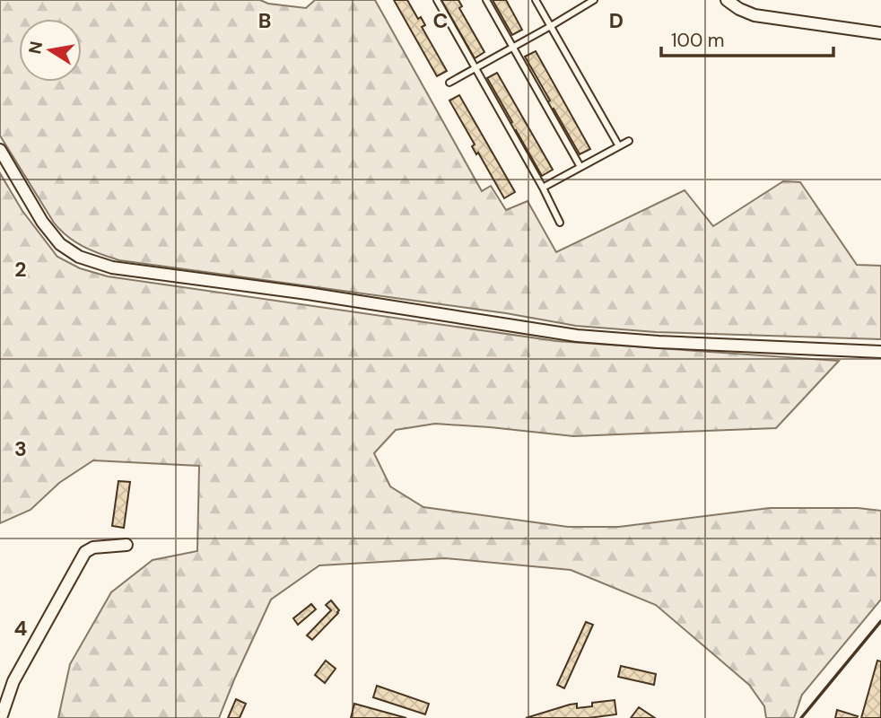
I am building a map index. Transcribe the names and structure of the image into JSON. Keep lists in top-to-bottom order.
{
  "scale_bar": "100 m",
  "north": "left",
  "grid": {
    "columns": ["B", "C", "D"],
    "rows": ["2", "3", "4"]
  }
}
